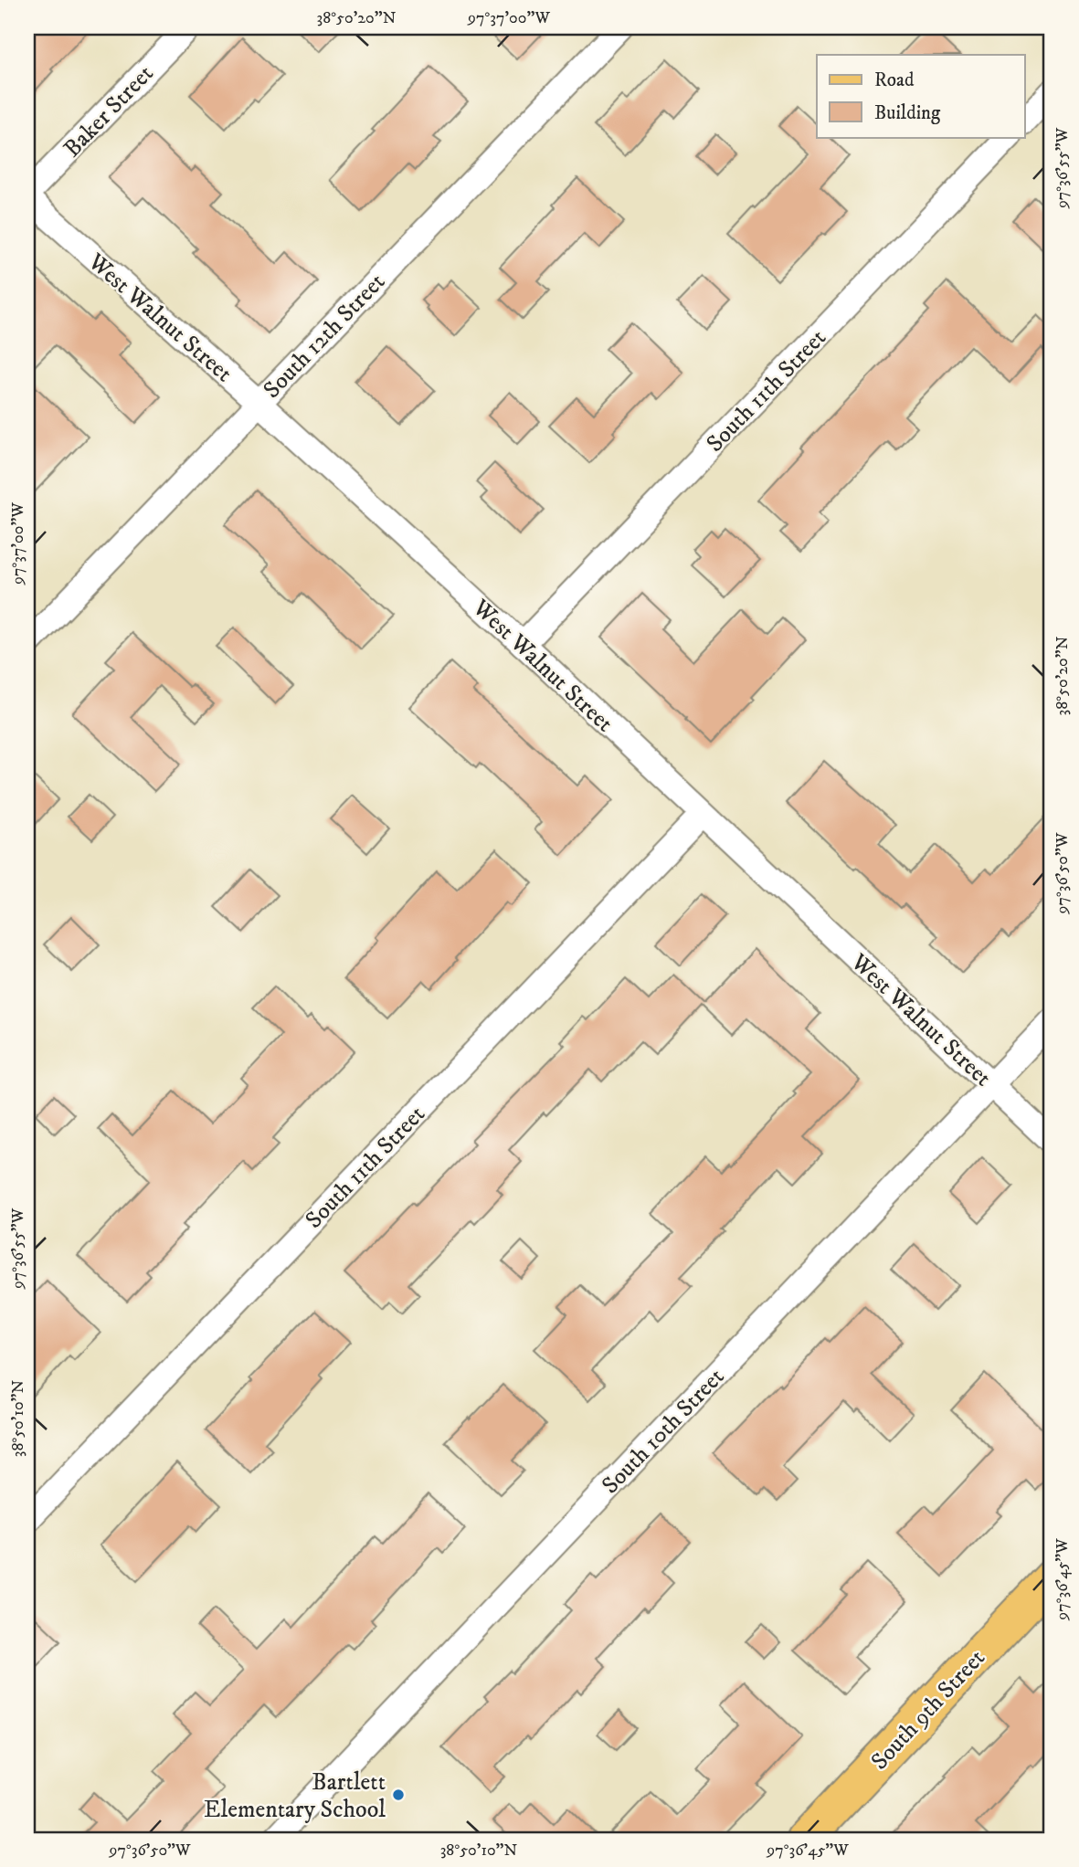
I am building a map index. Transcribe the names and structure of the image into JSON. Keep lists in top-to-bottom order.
{
  "streets": {
    "main road": ["South 9th Street"],
    "street": [
      "Baker Street",
      "West Walnut Street",
      "South 12th Street",
      "South 11th Street",
      "South 10th Street"
    ]
  },
  "crossings": [
    ["West Walnut Street", "South 12th Street"],
    ["West Walnut Street", "South 11th Street"],
    ["West Walnut Street", "South 10th Street"]
  ],
  "places": ["Bartlett Elementary School"],
  "legend": ["Road", "Building"],
  "coordinates": [
    "38°50'20\"N",
    "97°37'00\"W",
    "97°36'55\"W",
    "97°36'50\"W",
    "38°50'10\"N",
    "97°36'45\"W"
  ]
}
